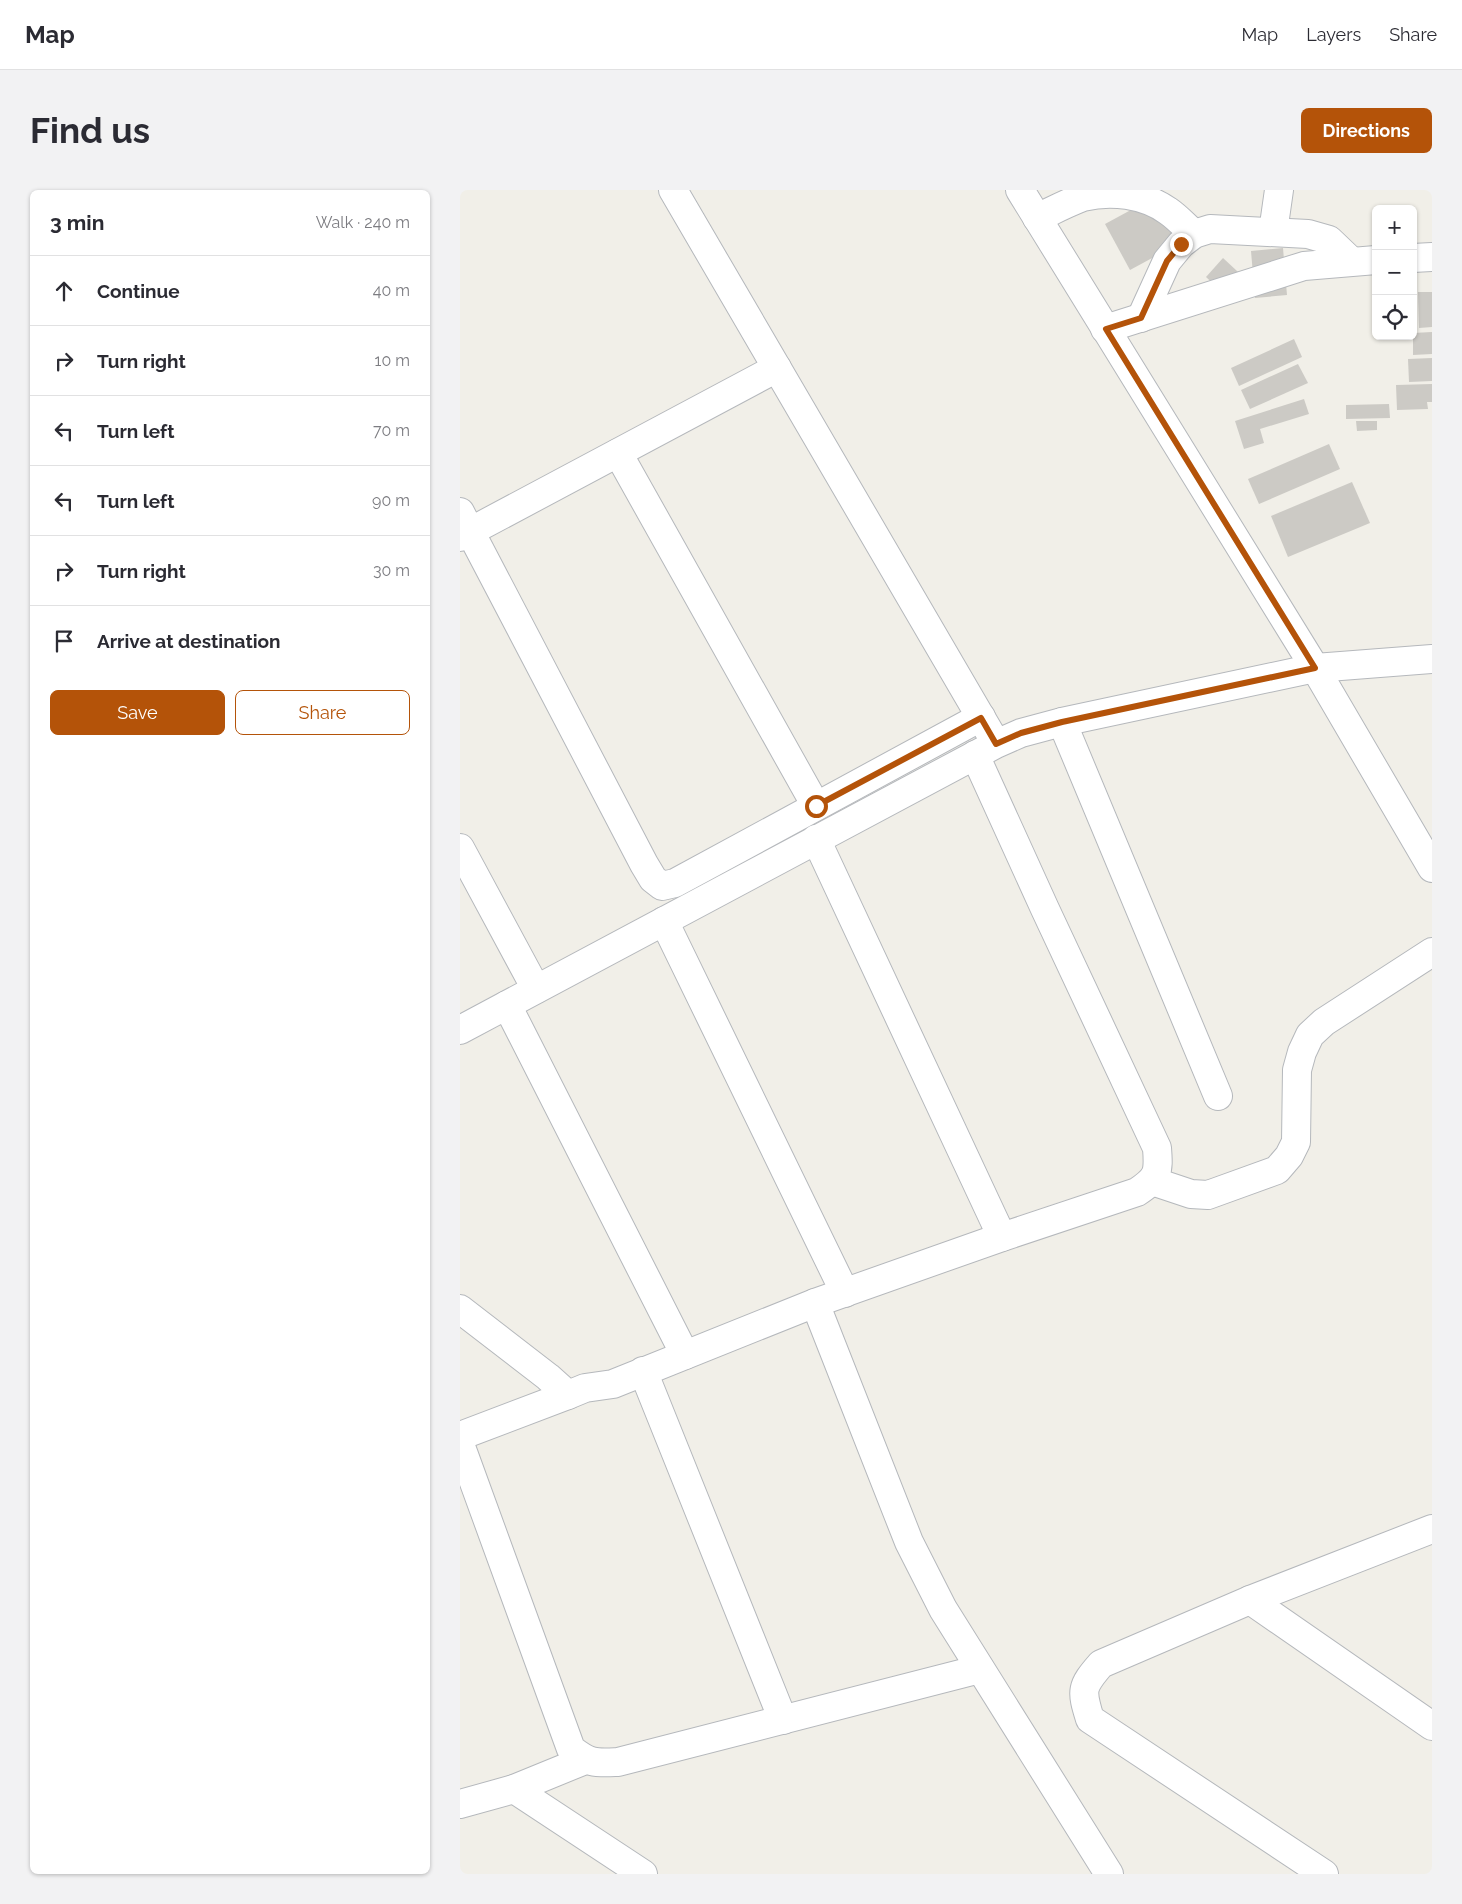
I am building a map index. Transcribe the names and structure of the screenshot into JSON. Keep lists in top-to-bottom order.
{
  "page": {
    "header": "Map",
    "nav": ["Map", "Layers", "Share"],
    "buttons": [
      "Directions",
      ["Save", "Share"]
    ],
    "title": "Find us",
    "heading": ["3 min", "Walk · 240 m"],
    "map_buttons": ["+", "−"],
    "list": [
      ["Continue", "40 m"],
      ["Turn right", "10 m"],
      ["Turn left", "70 m"],
      ["Turn left", "90 m"],
      ["Turn right", "30 m"],
      "Arrive at destination"
    ]
  }
}
